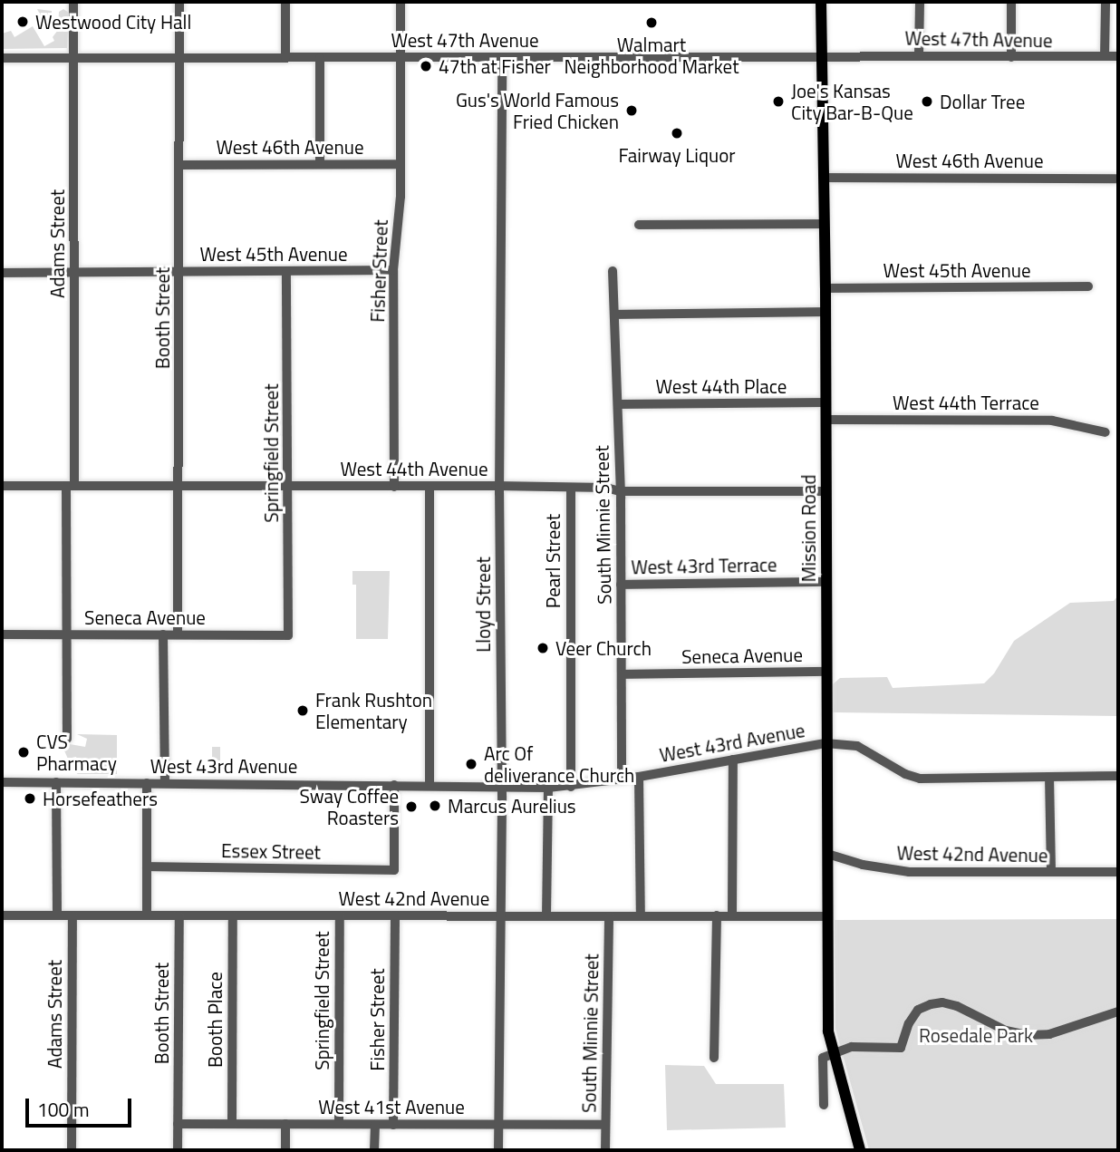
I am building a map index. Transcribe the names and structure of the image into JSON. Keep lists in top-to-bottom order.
{
  "streets": {
    "main road": ["Mission Road"],
    "street": [
      "West 47th Avenue",
      "West 46th Avenue",
      "Adams Street",
      "West 45th Avenue",
      "Fisher Street",
      "Booth Street",
      "West 44th Place",
      "West 44th Terrace",
      "Springfield Street",
      "West 44th Avenue",
      "South Minnie Street",
      "Pearl Street",
      "West 43rd Terrace",
      "Lloyd Street",
      "Seneca Avenue",
      "West 43rd Avenue",
      "Essex Street",
      "West 42nd Avenue",
      "Booth Place",
      "West 41st Avenue"
    ]
  },
  "crossings": [
    ["West 47th Avenue", "Adams Street"],
    ["West 47th Avenue", "Fisher Street"],
    ["West 47th Avenue", "Booth Street"],
    ["West 47th Avenue", "Mission Road"],
    ["West 47th Avenue", "Lloyd Street"],
    ["West 46th Avenue", "Fisher Street"],
    ["West 46th Avenue", "Booth Street"],
    ["West 46th Avenue", "Mission Road"],
    ["Adams Street", "West 45th Avenue"],
    ["Adams Street", "West 44th Avenue"],
    ["Adams Street", "Seneca Avenue"],
    ["Adams Street", "West 42nd Avenue"],
    ["West 45th Avenue", "Fisher Street"],
    ["West 45th Avenue", "Booth Street"],
    ["West 45th Avenue", "Springfield Street"],
    ["West 45th Avenue", "Mission Road"],
    ["Fisher Street", "West 44th Avenue"],
    ["Fisher Street", "West 42nd Avenue"],
    ["Fisher Street", "West 41st Avenue"],
    ["Booth Street", "West 44th Avenue"],
    ["Booth Street", "Seneca Avenue"],
    ["Booth Street", "West 42nd Avenue"],
    ["Booth Street", "West 41st Avenue"],
    ["West 44th Place", "South Minnie Street"],
    ["West 44th Place", "Mission Road"],
    ["West 44th Terrace", "Mission Road"],
    ["Springfield Street", "West 44th Avenue"],
    ["Springfield Street", "Seneca Avenue"],
    ["Springfield Street", "West 42nd Avenue"],
    ["Springfield Street", "West 41st Avenue"],
    ["West 44th Avenue", "South Minnie Street"],
    ["West 44th Avenue", "Mission Road"],
    ["West 44th Avenue", "Pearl Street"],
    ["West 44th Avenue", "Lloyd Street"],
    ["South Minnie Street", "West 43rd Terrace"],
    ["South Minnie Street", "Seneca Avenue"],
    ["South Minnie Street", "West 43rd Avenue"],
    ["South Minnie Street", "West 42nd Avenue"],
    ["South Minnie Street", "West 41st Avenue"],
    ["Mission Road", "West 43rd Terrace"],
    ["Mission Road", "Seneca Avenue"],
    ["Mission Road", "West 43rd Avenue"],
    ["Mission Road", "West 42nd Avenue"],
    ["Pearl Street", "West 43rd Avenue"],
    ["Lloyd Street", "West 43rd Avenue"],
    ["Lloyd Street", "West 42nd Avenue"],
    ["Lloyd Street", "West 41st Avenue"],
    ["West 43rd Avenue", "Essex Street"],
    ["West 42nd Avenue", "Booth Place"],
    ["Booth Place", "West 41st Avenue"]
  ],
  "parks": ["Rosedale Park"],
  "places": [
    "Westwood City Hall",
    "Walmart Neighborhood Market",
    "47th at Fisher",
    "Joe's Kansas City Bar-B-Que",
    "Dollar Tree",
    "Gus's World Famous Fried Chicken",
    "Fairway Liquor",
    "Veer Church",
    "Frank Rushton Elementary",
    "CVS Pharmacy",
    "Arc Of deliverance Church",
    "Horsefeathers",
    "Marcus Aurelius",
    "Sway Coffee Roasters"
  ],
  "scale_bar": "100 m"
}
